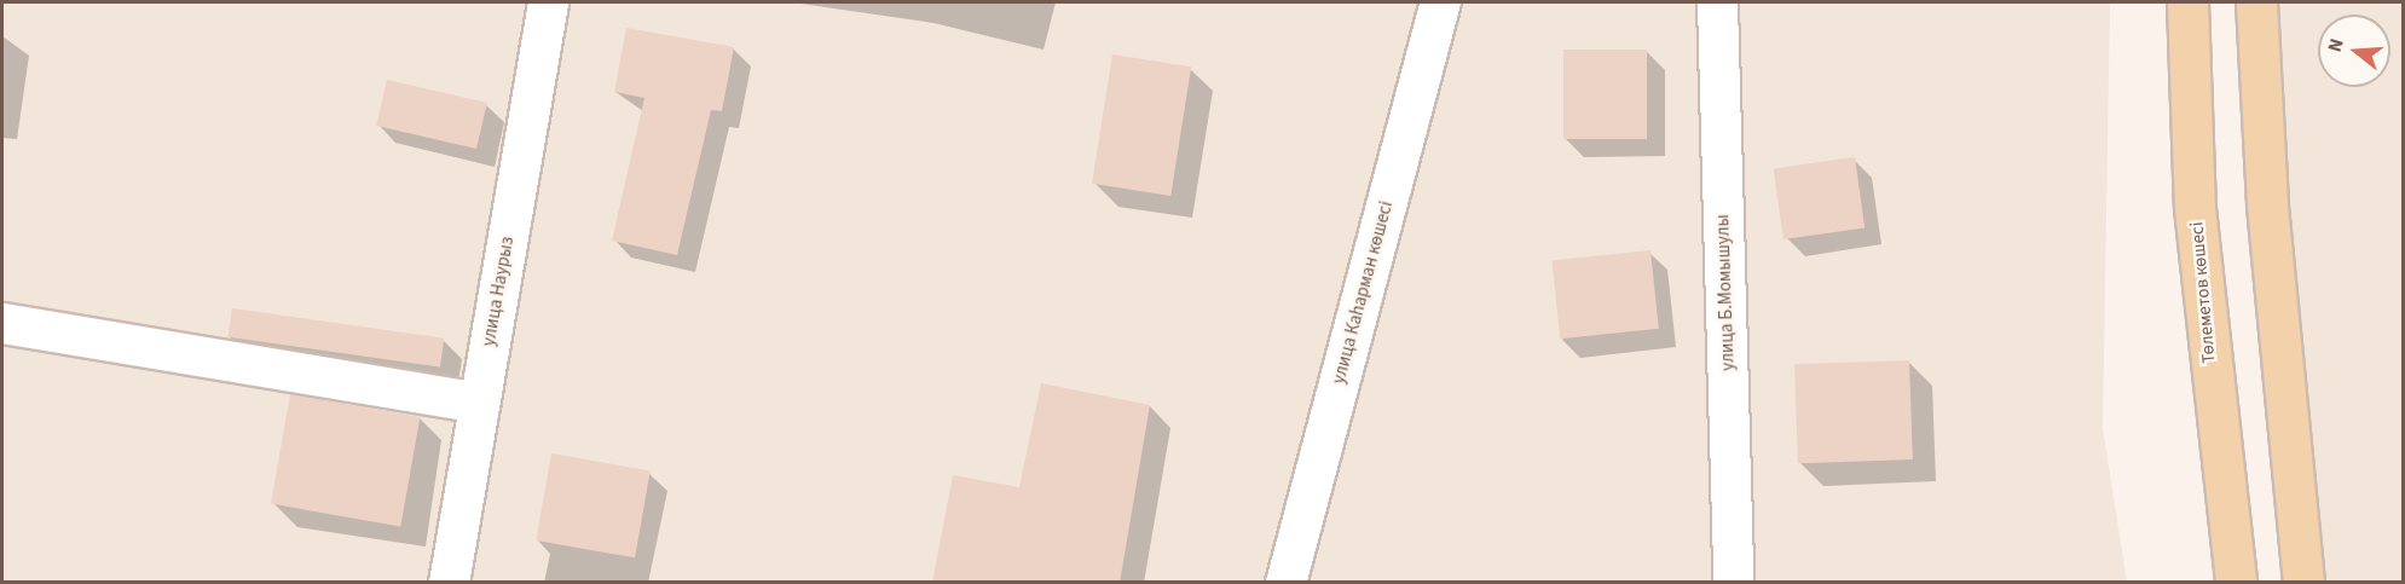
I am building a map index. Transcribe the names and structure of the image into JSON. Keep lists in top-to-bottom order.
{
  "streets": {
    "main road": ["Төлеметов көшесі"],
    "street": ["улица Наурыз", "улица Каһарман көшесі", "улица Б.Момышулы"]
  },
  "north": "left"
}
